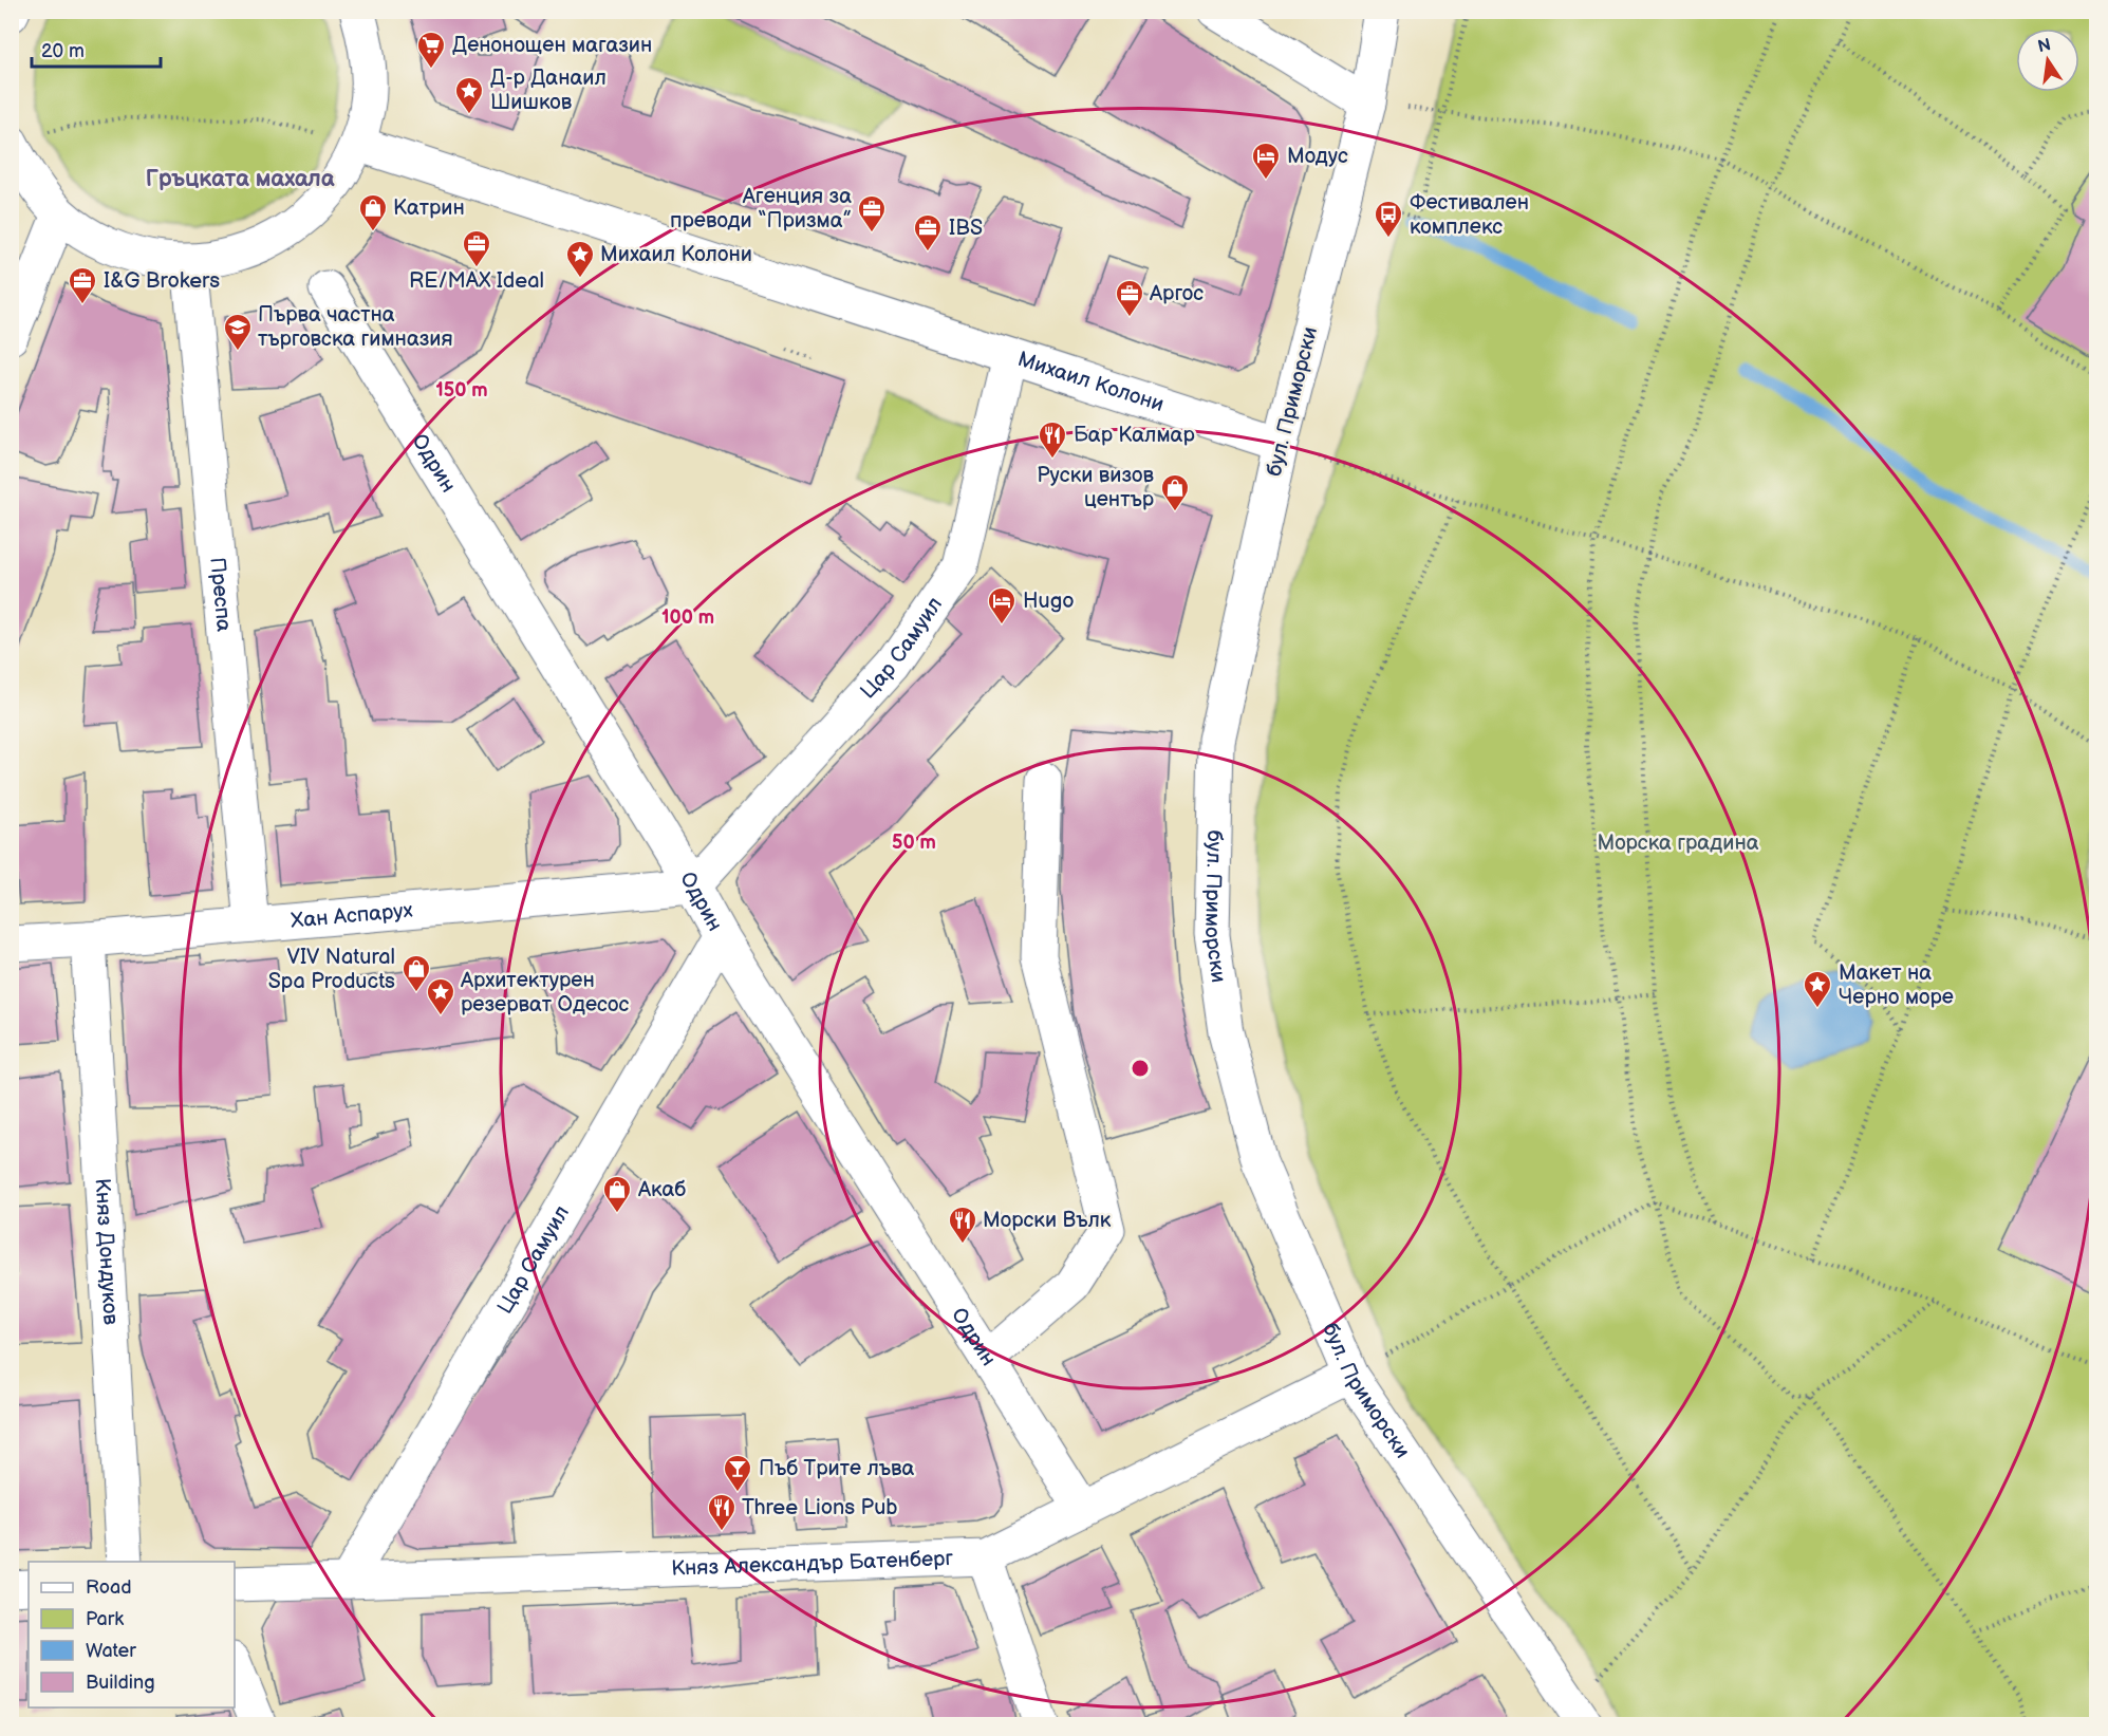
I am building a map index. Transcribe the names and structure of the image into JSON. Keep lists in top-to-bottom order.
{
  "streets": {
    "street": [
      "Михаил Колони",
      "бул. Приморски",
      "Одрин",
      "Преспа",
      "Цар Самуил",
      "Хан Аспарух",
      "Княз Дондуков",
      "Княз Александър Батенберг"
    ]
  },
  "crossings": [
    ["Михаил Колони", "бул. Приморски"],
    ["Михаил Колони", "Цар Самуил"],
    ["бул. Приморски", "Княз Александър Батенберг"],
    ["Одрин", "Цар Самуил"],
    ["Одрин", "Хан Аспарух"],
    ["Одрин", "Княз Александър Батенберг"],
    ["Преспа", "Хан Аспарух"],
    ["Цар Самуил", "Хан Аспарух"],
    ["Цар Самуил", "Княз Александър Батенберг"],
    ["Хан Аспарух", "Княз Дондуков"]
  ],
  "districts": ["Гръцката махала"],
  "parks": ["Морска градина"],
  "places": {
    "supermarket": ["Денонощен магазин"],
    "place": [
      "Д-р Данаил Шишков",
      "Михаил Колони",
      "Макет на Черно море",
      "Архитектурен резерват Одесос"
    ],
    "hotel": ["Модус", "Hugo"],
    "shop": [
      "Катрин",
      "Руски визов център",
      "VIV Natural Spa Products",
      "Акаб"
    ],
    "office": [
      "Агенция за преводи “Призма”",
      "IBS",
      "RE/MAX Ideal",
      "I&G Brokers",
      "Аргос"
    ],
    "bus stop": ["Фестивален комплекс"],
    "school or university": ["Първа частна търговска гимназия"],
    "restaurant": ["Бар Калмар", "Морски Вълк", "Three Lions Pub"],
    "bar": ["Пъб Трите лъва"]
  },
  "legend": [
    "Road",
    "Park",
    "Water",
    "Building"
  ],
  "scale_bar": "20 m",
  "north": "top",
  "rings": ["150 m", "100 m", "50 m"]
}
